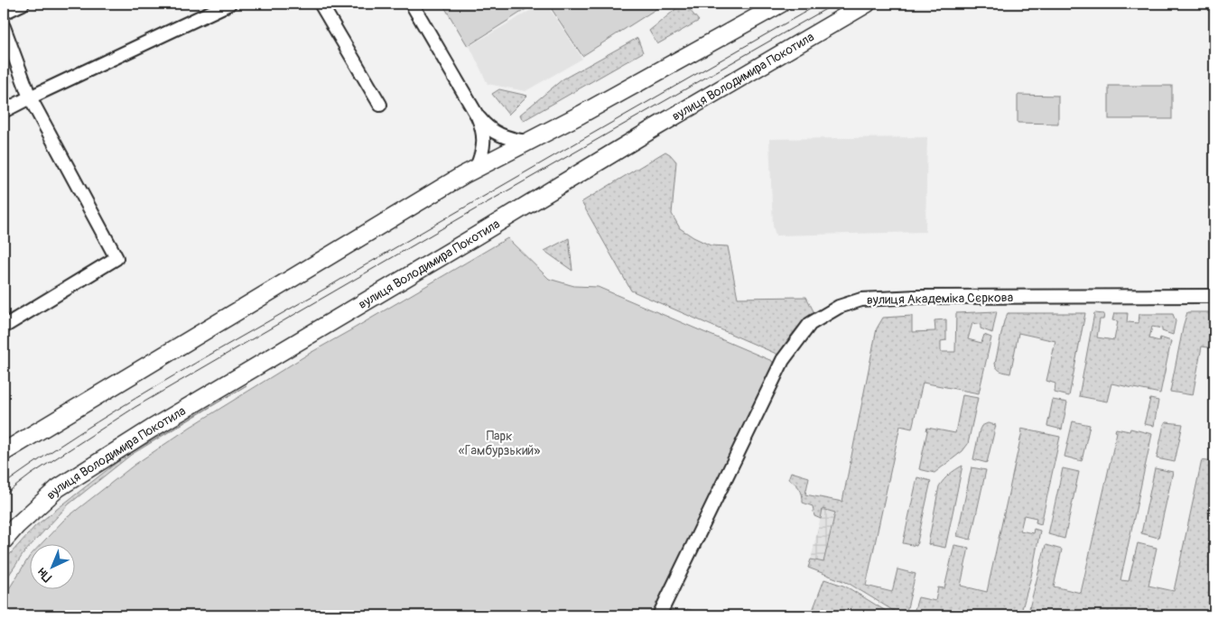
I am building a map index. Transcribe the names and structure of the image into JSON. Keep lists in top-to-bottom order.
{
  "streets": {
    "street": ["вулиця Володимира Покотила", "вулиця Академіка Сєркова"]
  },
  "parks": ["Парк «Гамбурзький»"],
  "north": "bottom left"
}
